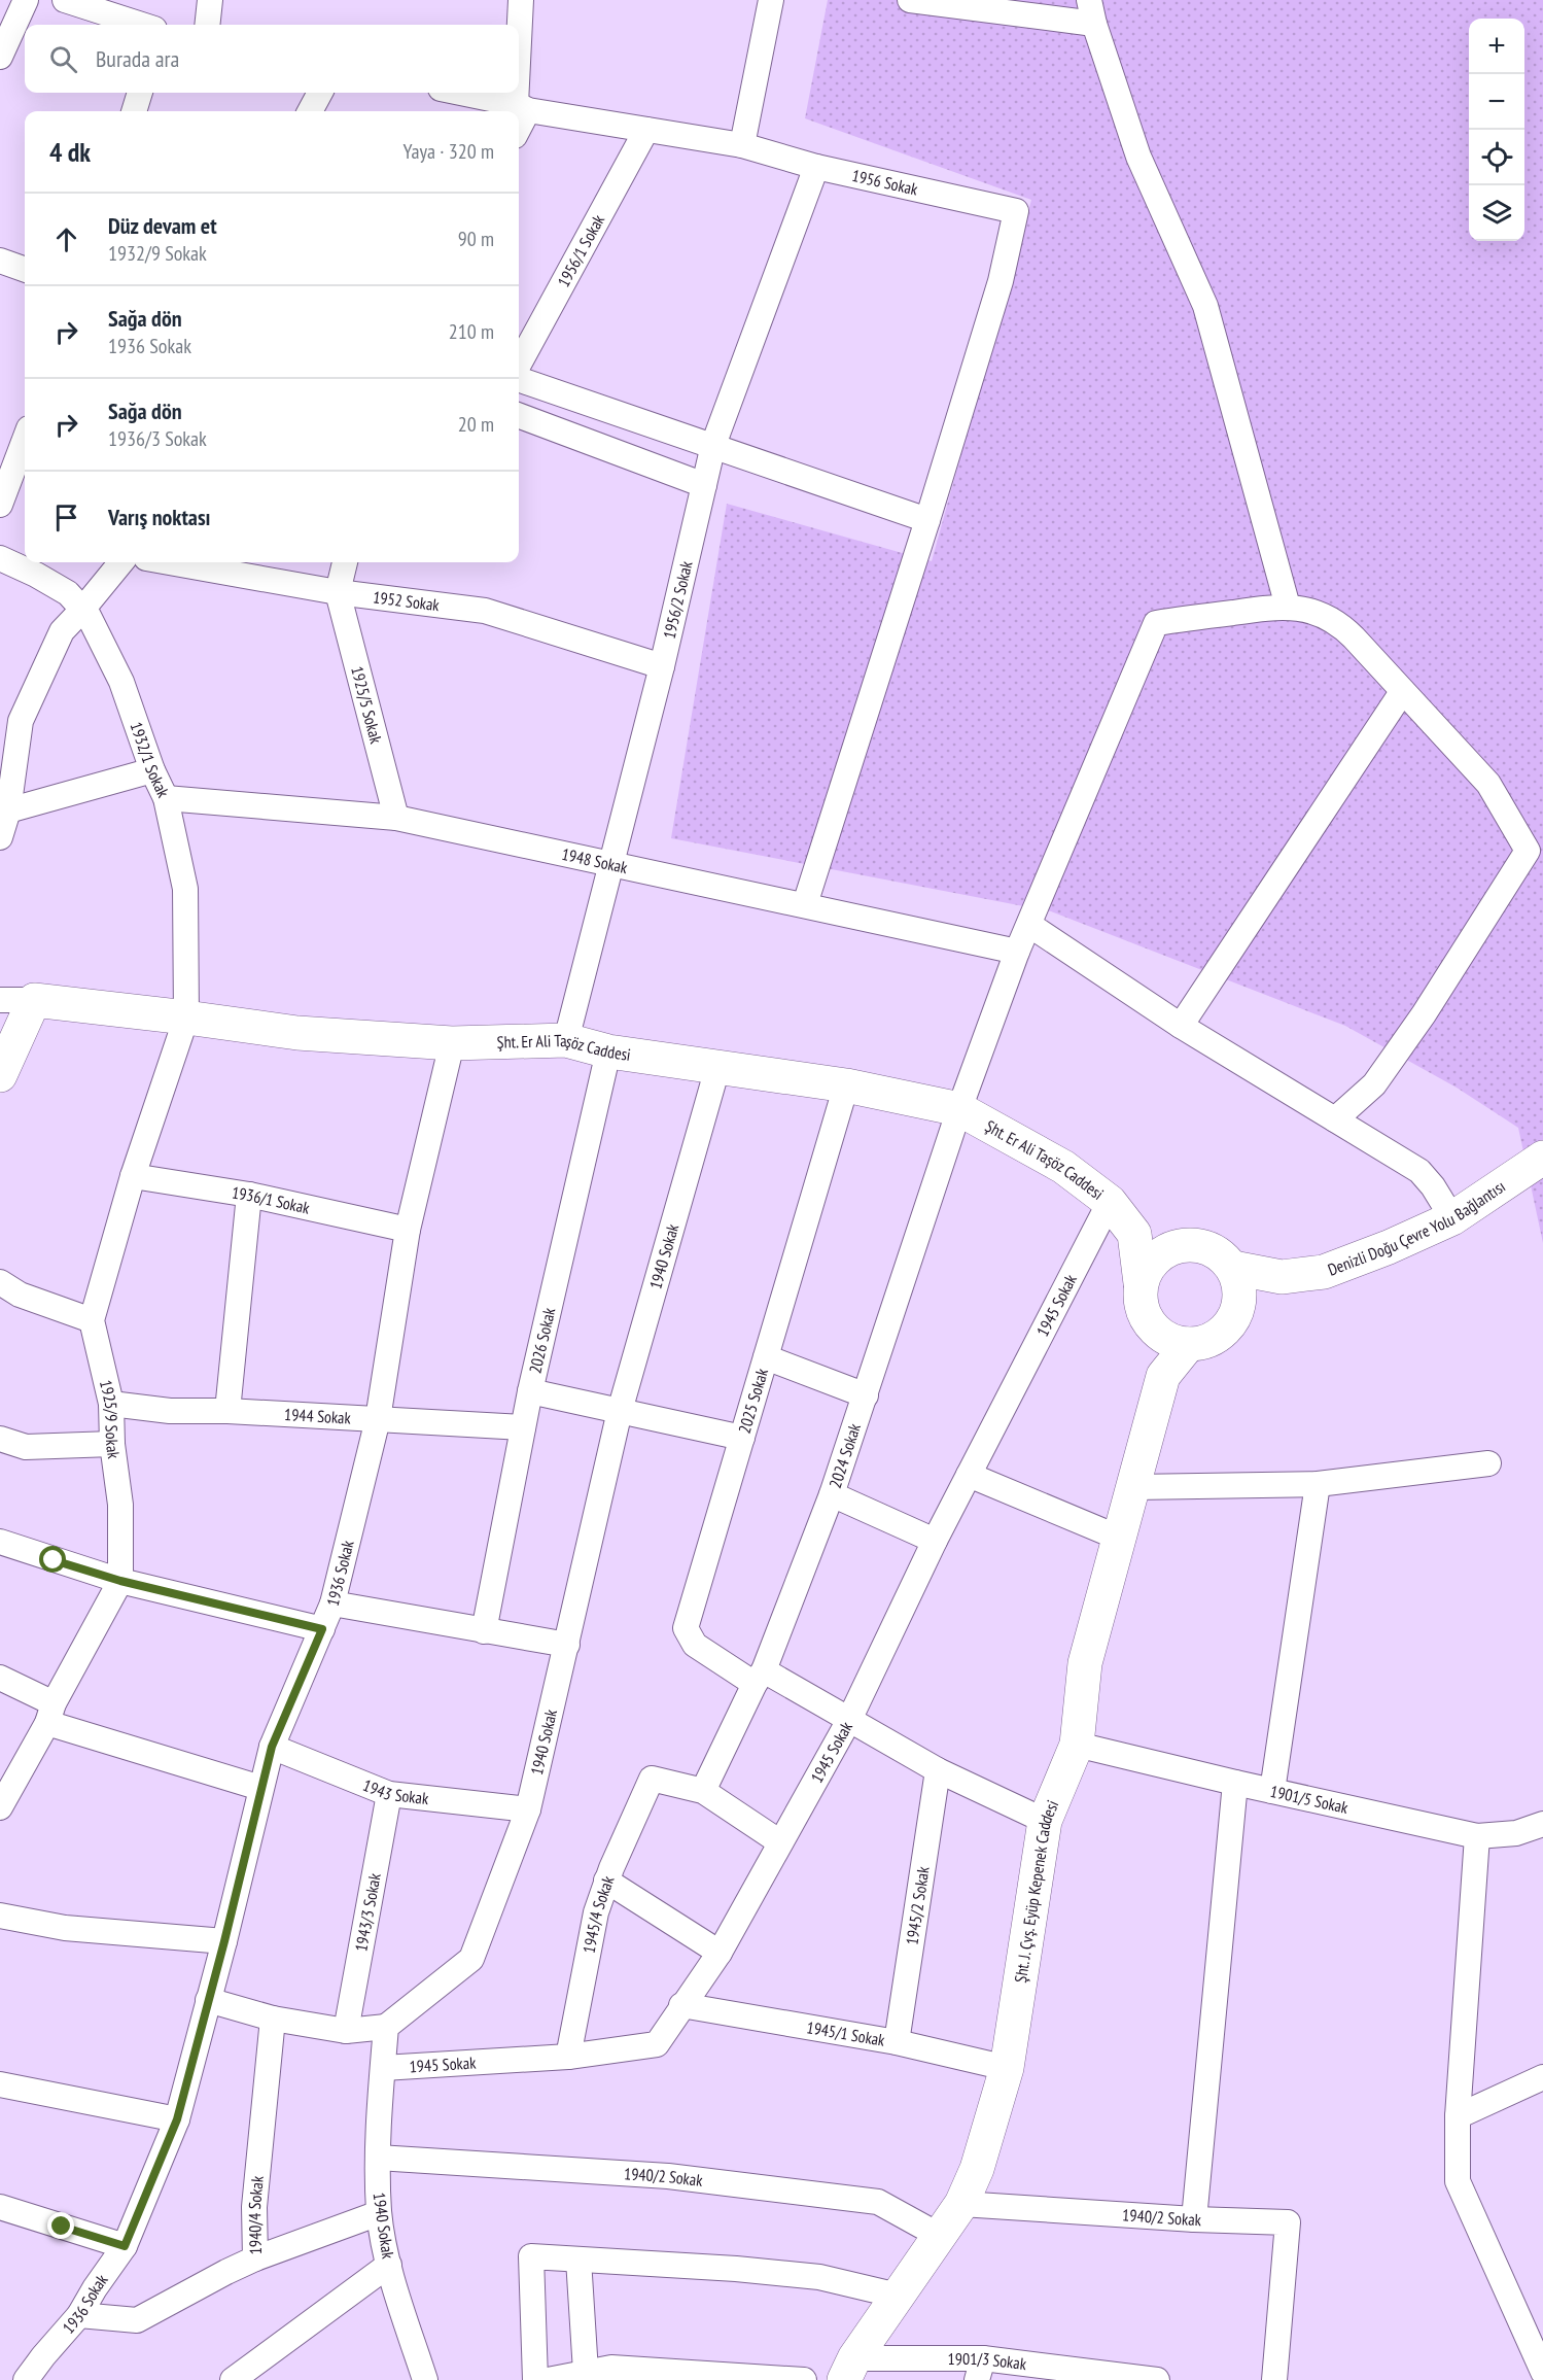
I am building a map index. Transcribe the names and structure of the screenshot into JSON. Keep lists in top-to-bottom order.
{
  "streets": {
    "street": [
      "1956 Sokak",
      "1956/1 Sokak",
      "1956/2 Sokak",
      "1952 Sokak",
      "1925/5 Sokak",
      "1932/1 Sokak",
      "1948 Sokak",
      "Şht. Er Ali Taşöz Caddesi",
      "1936/1 Sokak",
      "Denizli Doğu Çevre Yolu Bağlantısı",
      "1940 Sokak",
      "1945 Sokak",
      "2026 Sokak",
      "2025 Sokak",
      "1944 Sokak",
      "1925/9 Sokak",
      "2024 Sokak",
      "1936 Sokak",
      "1943 Sokak",
      "1901/5 Sokak",
      "Şht. J. Çvş. Eyüp Kepenek Caddesi",
      "1945/2 Sokak",
      "1943/3 Sokak",
      "1945/4 Sokak",
      "1945/1 Sokak",
      "1940/2 Sokak",
      "1940/4 Sokak",
      "1901/3 Sokak"
    ]
  },
  "crossings": [
    ["1956 Sokak", "1956/1 Sokak"],
    ["1956 Sokak", "1956/2 Sokak"],
    ["1956/2 Sokak", "1952 Sokak"],
    ["1956/2 Sokak", "1948 Sokak"],
    ["1956/2 Sokak", "Şht. Er Ali Taşöz Caddesi"],
    ["1952 Sokak", "1925/5 Sokak"],
    ["1925/5 Sokak", "1948 Sokak"],
    ["1932/1 Sokak", "1948 Sokak"],
    ["1932/1 Sokak", "Şht. Er Ali Taşöz Caddesi"],
    ["1932/1 Sokak", "1925/9 Sokak"],
    ["1948 Sokak", "2024 Sokak"],
    ["Şht. Er Ali Taşöz Caddesi", "1940 Sokak"],
    ["Şht. Er Ali Taşöz Caddesi", "1945 Sokak"],
    ["Şht. Er Ali Taşöz Caddesi", "2026 Sokak"],
    ["Şht. Er Ali Taşöz Caddesi", "2025 Sokak"],
    ["Şht. Er Ali Taşöz Caddesi", "1925/9 Sokak"],
    ["Şht. Er Ali Taşöz Caddesi", "2024 Sokak"],
    ["Şht. Er Ali Taşöz Caddesi", "1936 Sokak"],
    ["1936/1 Sokak", "1925/9 Sokak"],
    ["1936/1 Sokak", "1936 Sokak"],
    ["1940 Sokak", "1945 Sokak"],
    ["1940 Sokak", "1943 Sokak"],
    ["1940 Sokak", "1940/2 Sokak"],
    ["1945 Sokak", "2025 Sokak"],
    ["1945 Sokak", "1945/4 Sokak"],
    ["1945 Sokak", "1945/1 Sokak"],
    ["2026 Sokak", "1944 Sokak"],
    ["2025 Sokak", "2024 Sokak"],
    ["2025 Sokak", "Şht. J. Çvş. Eyüp Kepenek Caddesi"],
    ["2025 Sokak", "1945/2 Sokak"],
    ["1944 Sokak", "1925/9 Sokak"],
    ["1944 Sokak", "1936 Sokak"],
    ["2024 Sokak", "1945/4 Sokak"],
    ["1936 Sokak", "1943 Sokak"],
    ["1936 Sokak", "1940/4 Sokak"],
    ["1943 Sokak", "1943/3 Sokak"],
    ["1901/5 Sokak", "Şht. J. Çvş. Eyüp Kepenek Caddesi"],
    ["Şht. J. Çvş. Eyüp Kepenek Caddesi", "1945/1 Sokak"],
    ["Şht. J. Çvş. Eyüp Kepenek Caddesi", "1940/2 Sokak"],
    ["Şht. J. Çvş. Eyüp Kepenek Caddesi", "1901/3 Sokak"],
    ["1945/2 Sokak", "1945/1 Sokak"]
  ],
  "page": {
    "map_buttons": ["+", "−"],
    "search": "Burada ara",
    "heading": ["4 dk", "Yaya · 320 m"],
    "list": [
      ["Düz devam et", "1932/9 Sokak", "90 m"],
      ["Sağa dön", "1936 Sokak", "210 m"],
      ["Sağa dön", "1936/3 Sokak", "20 m"],
      "Varış noktası"
    ]
  }
}
